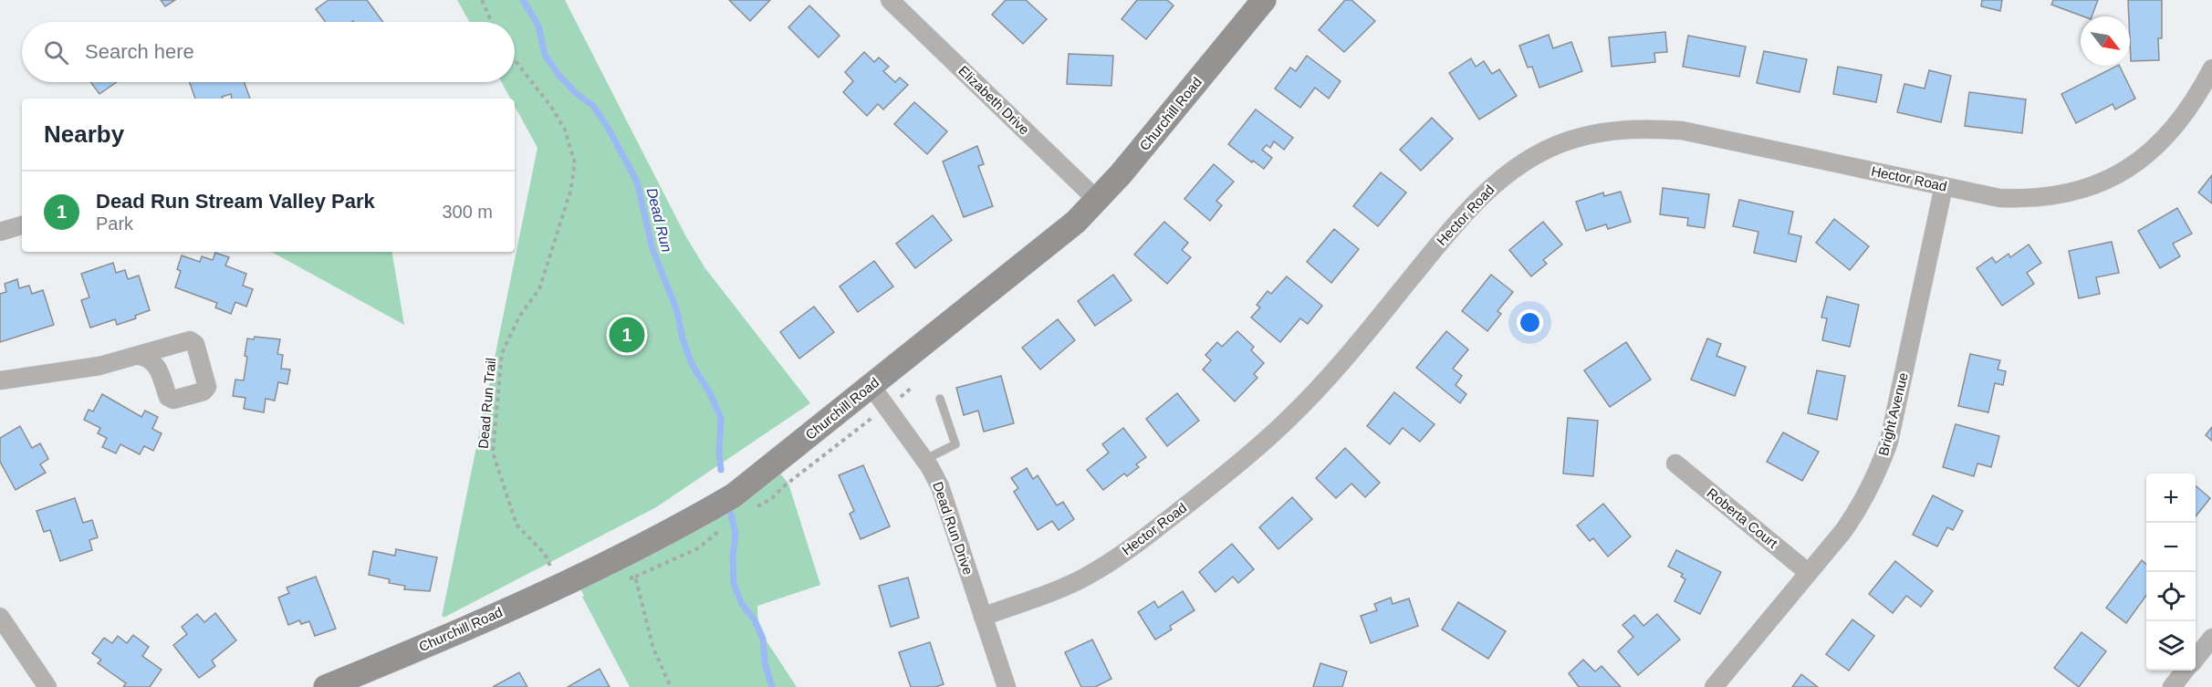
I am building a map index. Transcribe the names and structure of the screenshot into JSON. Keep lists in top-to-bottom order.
{
  "streets": {
    "street": [
      "Elizabeth Drive",
      "Churchill Road",
      "Hector Road",
      "Bright Avenue",
      "Roberta Court",
      "Dead Run Drive"
    ],
    "path": ["Dead Run Trail"]
  },
  "crossings": [
    ["Elizabeth Drive", "Churchill Road"],
    ["Churchill Road", "Dead Run Trail"],
    ["Churchill Road", "Dead Run Drive"],
    ["Hector Road", "Bright Avenue"],
    ["Hector Road", "Dead Run Drive"],
    ["Bright Avenue", "Roberta Court"]
  ],
  "water": ["Dead Run"],
  "north": "bottom right",
  "page": {
    "search": "Search here",
    "heading": "Nearby",
    "list": [
      {
        "mark": "1",
        "name": "Dead Run Stream Valley Park",
        "note": "Park",
        "value": "300 m"
      }
    ],
    "pins": "1",
    "map_buttons": ["+", "−"]
  }
}
